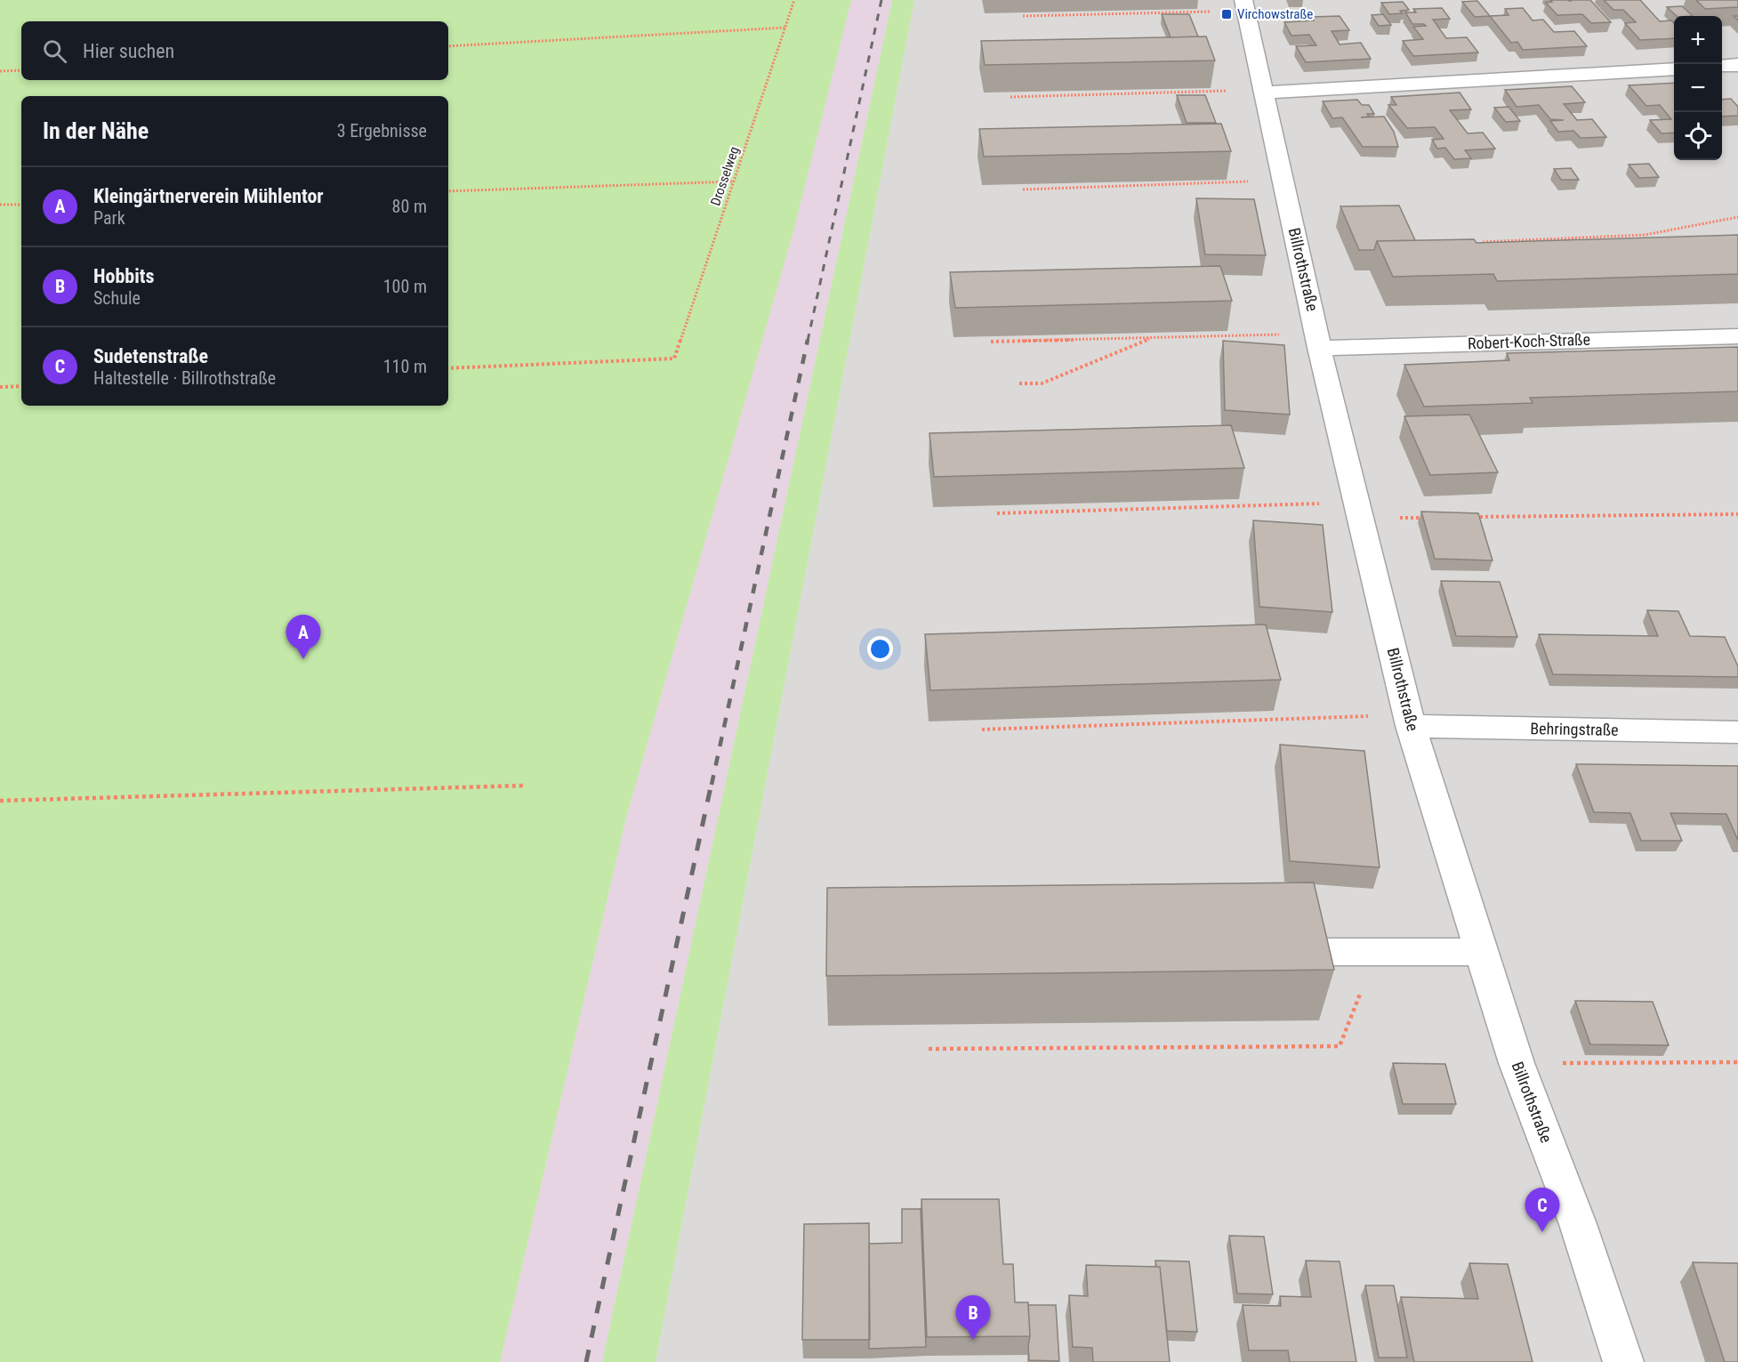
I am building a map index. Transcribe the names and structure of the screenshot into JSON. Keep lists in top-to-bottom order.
{
  "streets": {
    "street": ["Billrothstraße", "Robert-Koch-Straße", "Behringstraße"],
    "path": ["Drosselweg"]
  },
  "crossings": [
    ["Billrothstraße", "Robert-Koch-Straße"],
    ["Billrothstraße", "Behringstraße"]
  ],
  "places": {
    "transit": ["Virchowstraße"]
  },
  "page": {
    "map_buttons": ["+", "−"],
    "search": "Hier suchen",
    "heading": ["In der Nähe", "3 Ergebnisse"],
    "list": [
      {
        "mark": "A",
        "name": "Kleingärtnerverein Mühlentor",
        "note": "Park",
        "value": "80 m"
      },
      {
        "mark": "B",
        "name": "Hobbits",
        "note": "Schule",
        "value": "100 m"
      },
      {
        "mark": "C",
        "name": "Sudetenstraße",
        "note": "Haltestelle · Billrothstraße",
        "value": "110 m"
      }
    ],
    "pins": ["A", "C", "B"]
  }
}
